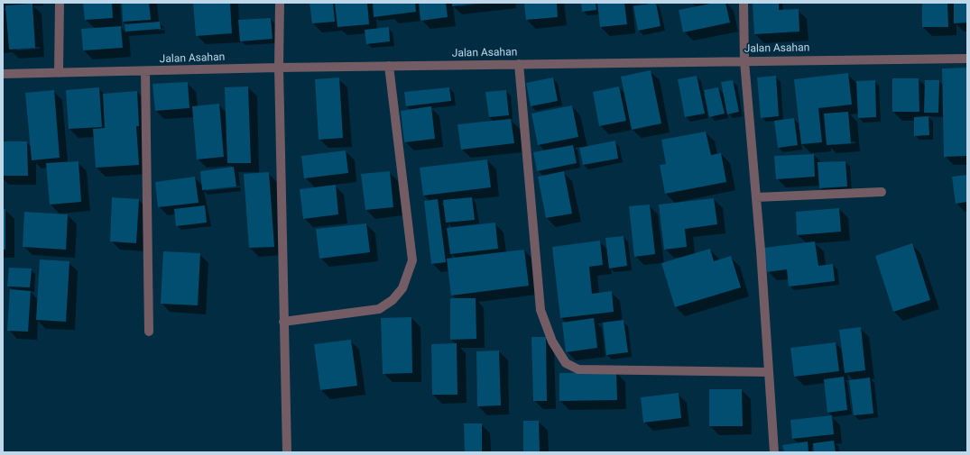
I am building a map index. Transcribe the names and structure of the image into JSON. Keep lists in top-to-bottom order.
{
  "streets": {
    "street": ["Jalan Asahan"]
  }
}
